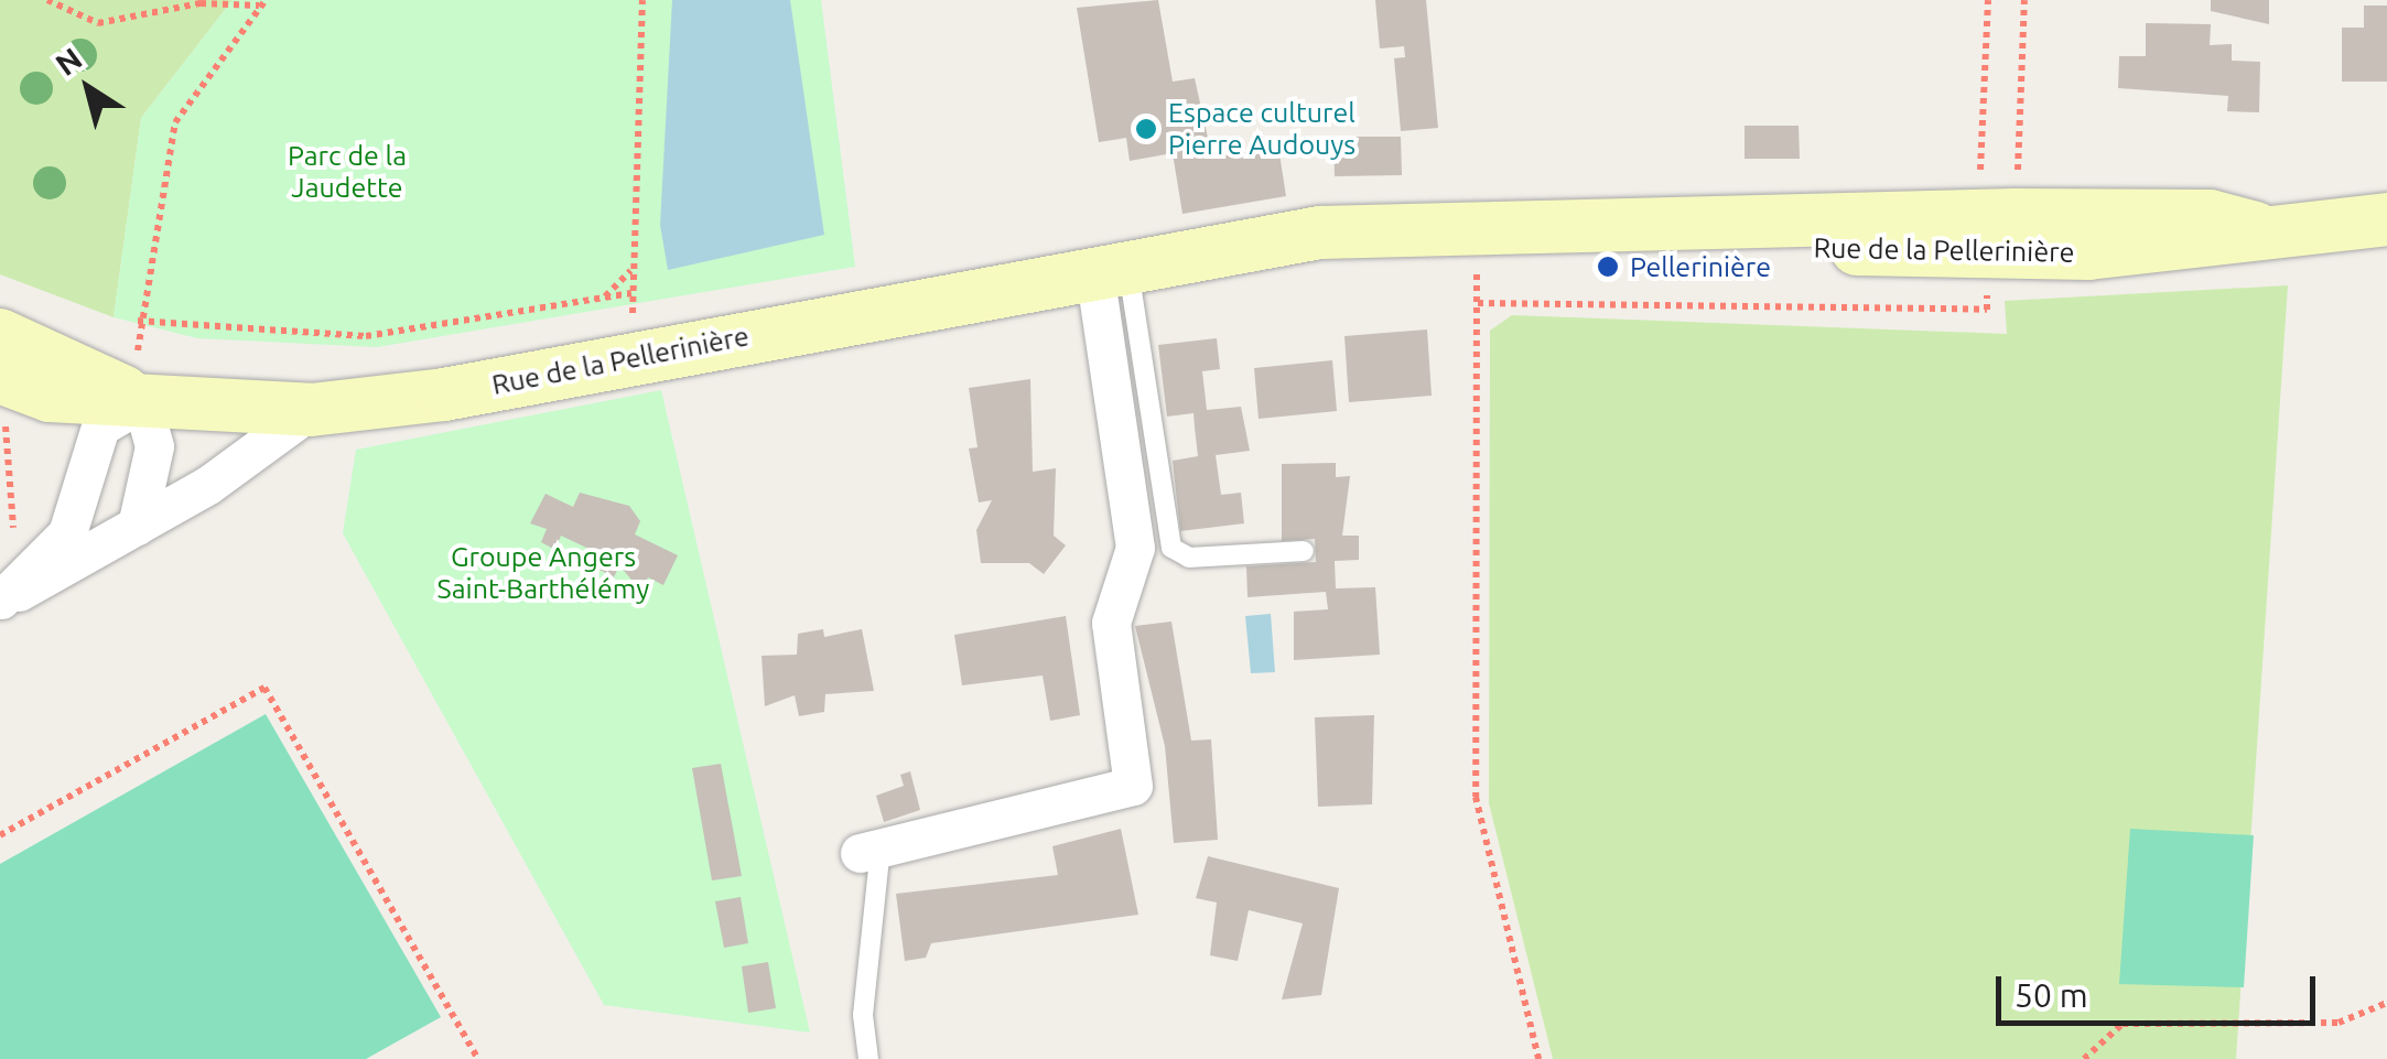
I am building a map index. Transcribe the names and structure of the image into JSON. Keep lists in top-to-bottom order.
{
  "streets": {
    "street": ["Rue de la Pellerinière"]
  },
  "parks": ["Parc de la Jaudette", "Groupe Angers Saint-Barthélémy"],
  "places": ["Espace culturel Pierre Audouys", "Pellerinière"],
  "scale_bar": "50 m",
  "north": "top left"
}
